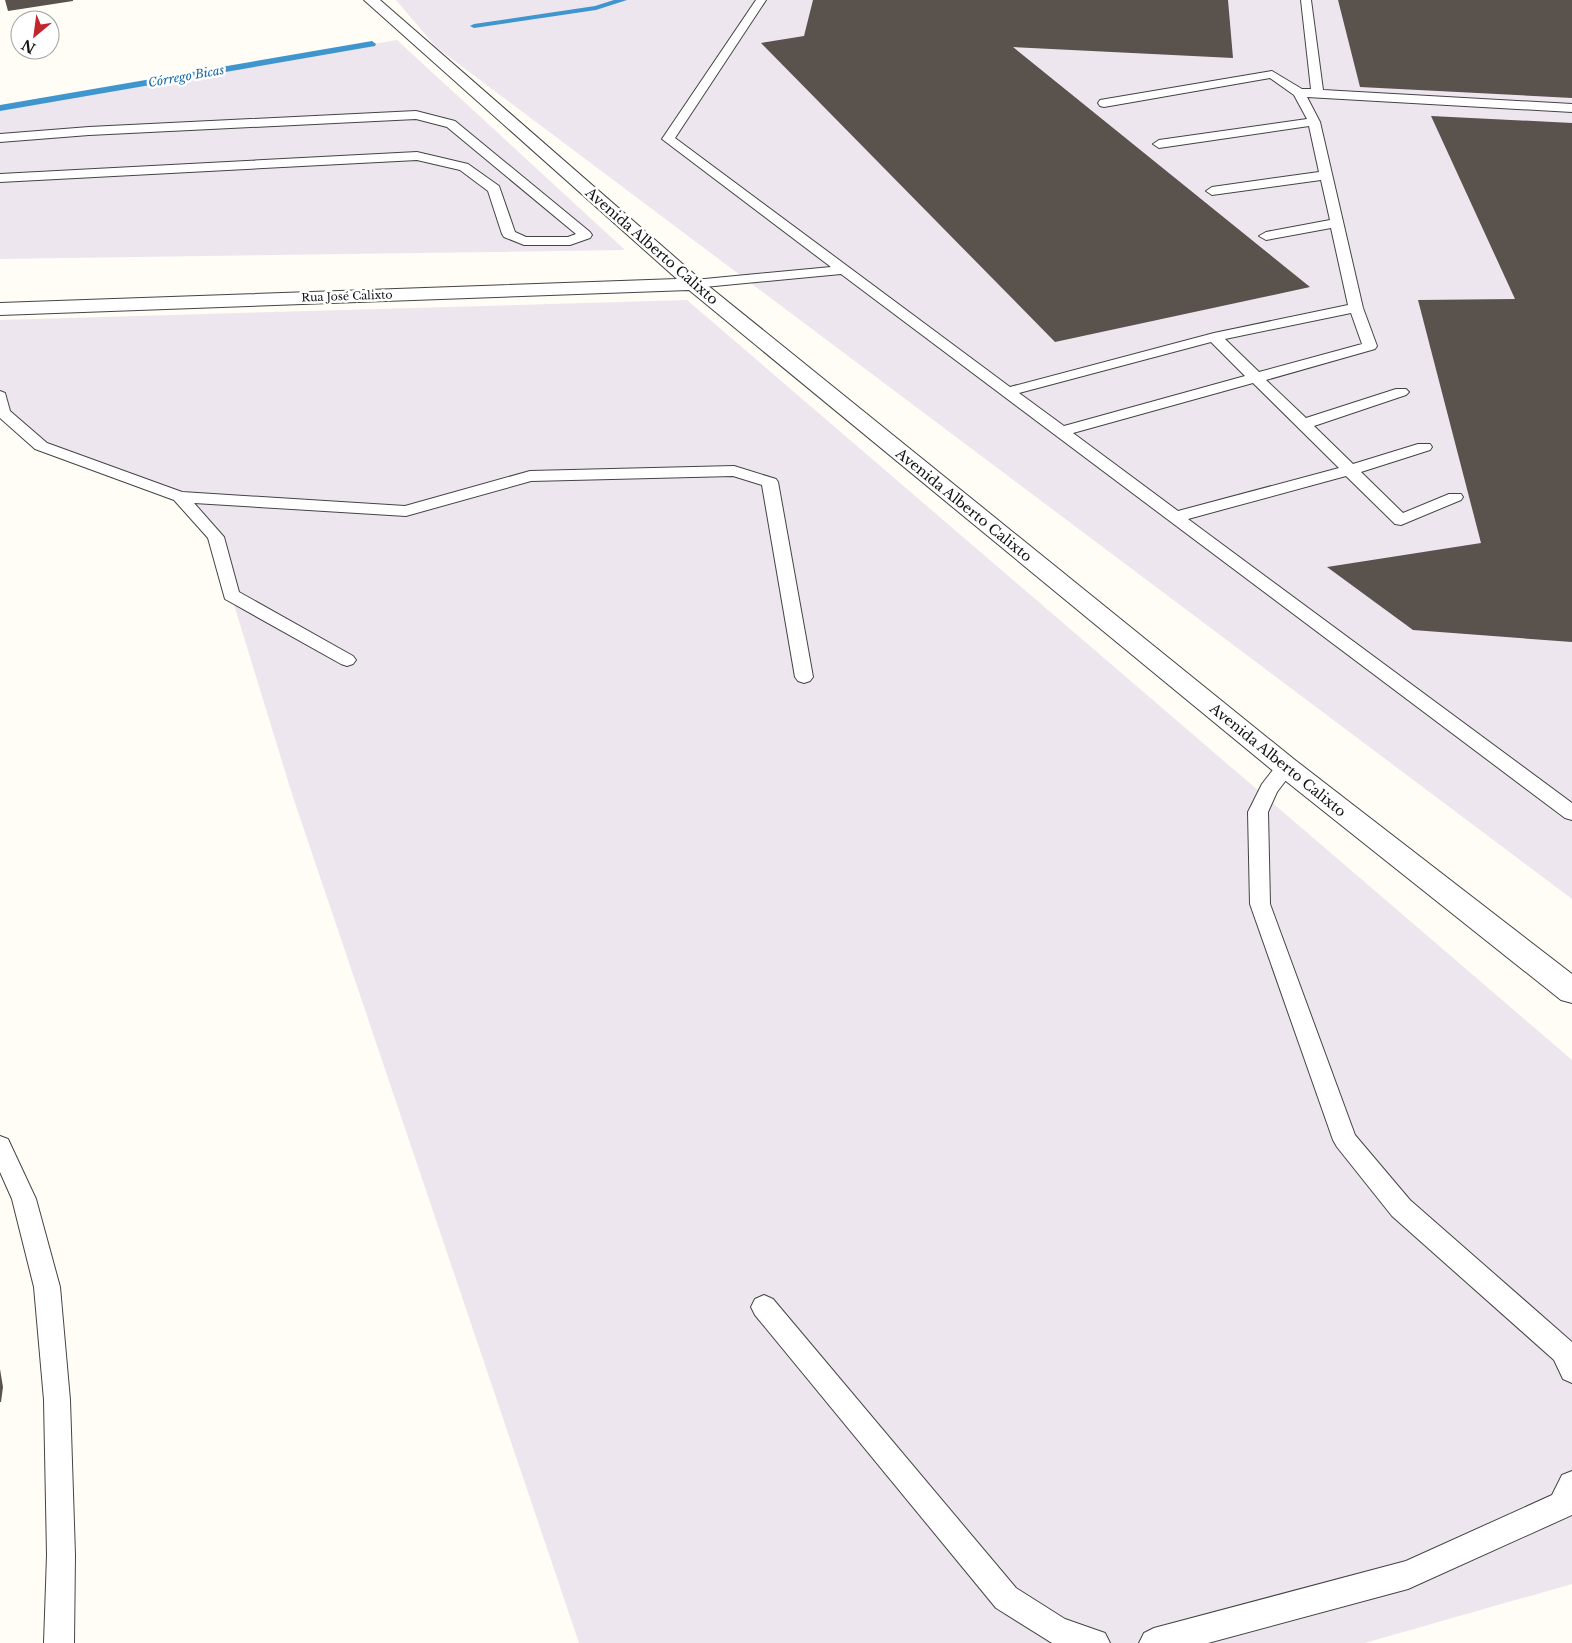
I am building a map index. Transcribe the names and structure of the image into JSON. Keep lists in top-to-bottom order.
{
  "streets": {
    "street": ["Avenida Alberto Calixto", "Rua José Calixto"]
  },
  "crossings": [
    ["Avenida Alberto Calixto", "Rua José Calixto"]
  ],
  "water": ["Córrego Bicas"],
  "north": "bottom left"
}
